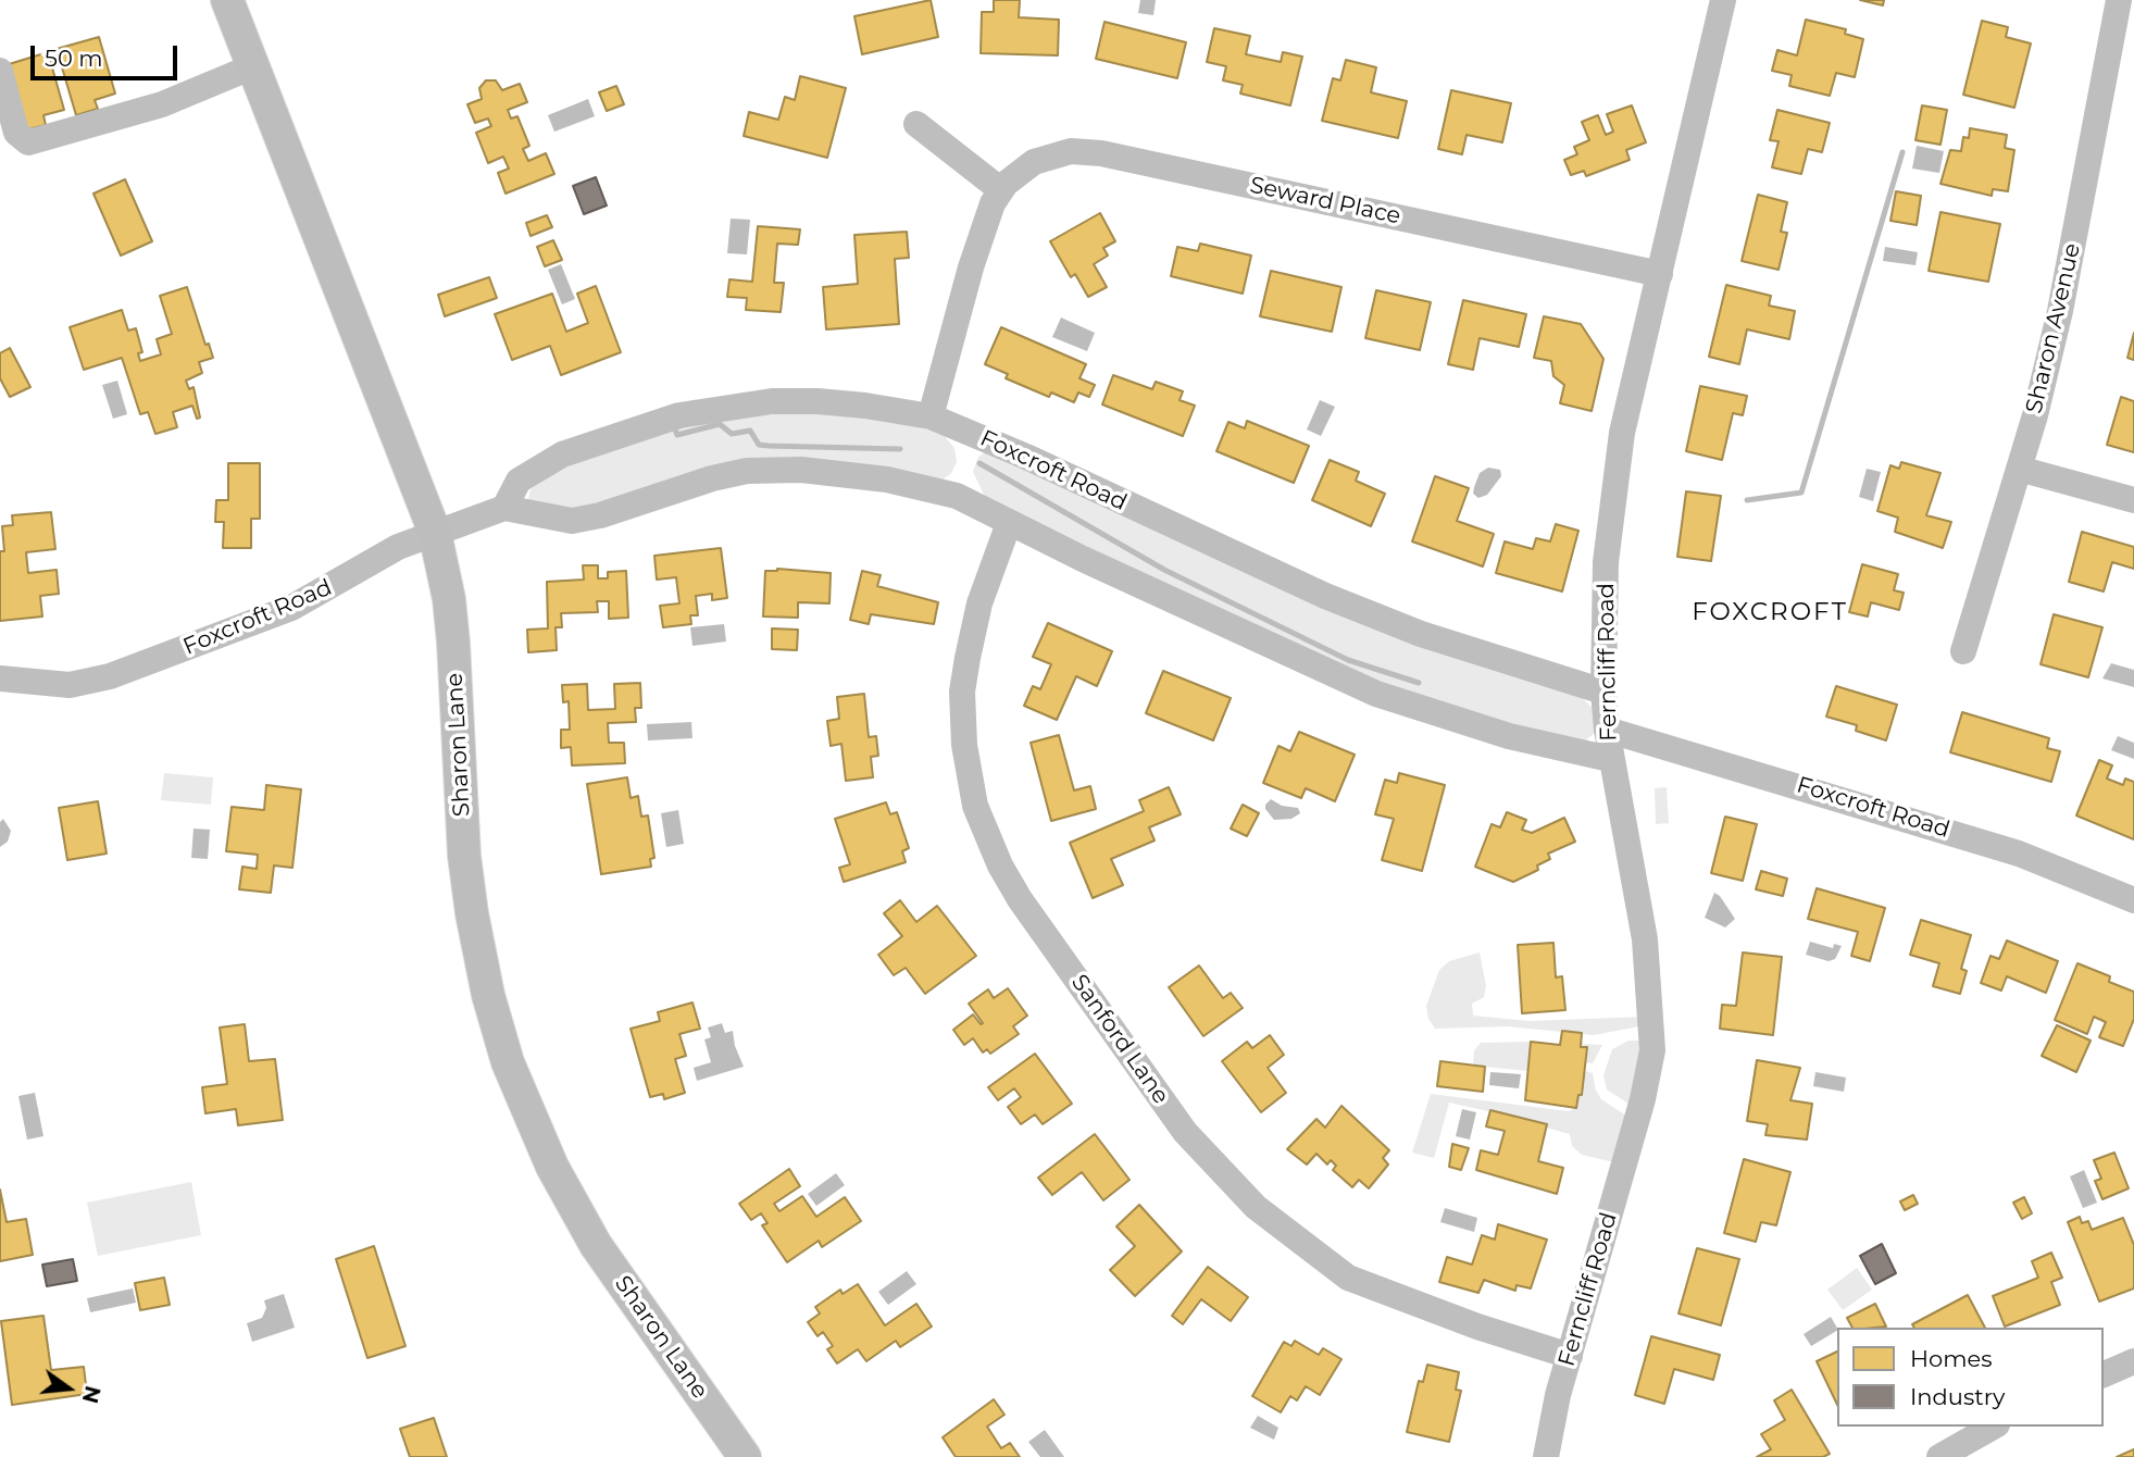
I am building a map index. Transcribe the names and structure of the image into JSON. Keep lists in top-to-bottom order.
{
  "streets": {
    "main road": ["Sharon Lane"],
    "street": [
      "Seward Place",
      "Sharon Avenue",
      "Foxcroft Road",
      "Ferncliff Road",
      "Sanford Lane"
    ]
  },
  "crossings": [
    ["Seward Place", "Foxcroft Road"],
    ["Seward Place", "Ferncliff Road"],
    ["Foxcroft Road", "Ferncliff Road"],
    ["Foxcroft Road", "Sharon Lane"],
    ["Ferncliff Road", "Sanford Lane"]
  ],
  "districts": ["FOXCROFT"],
  "legend": ["Homes", "Industry"],
  "scale_bar": "50 m",
  "north": "right"
}
